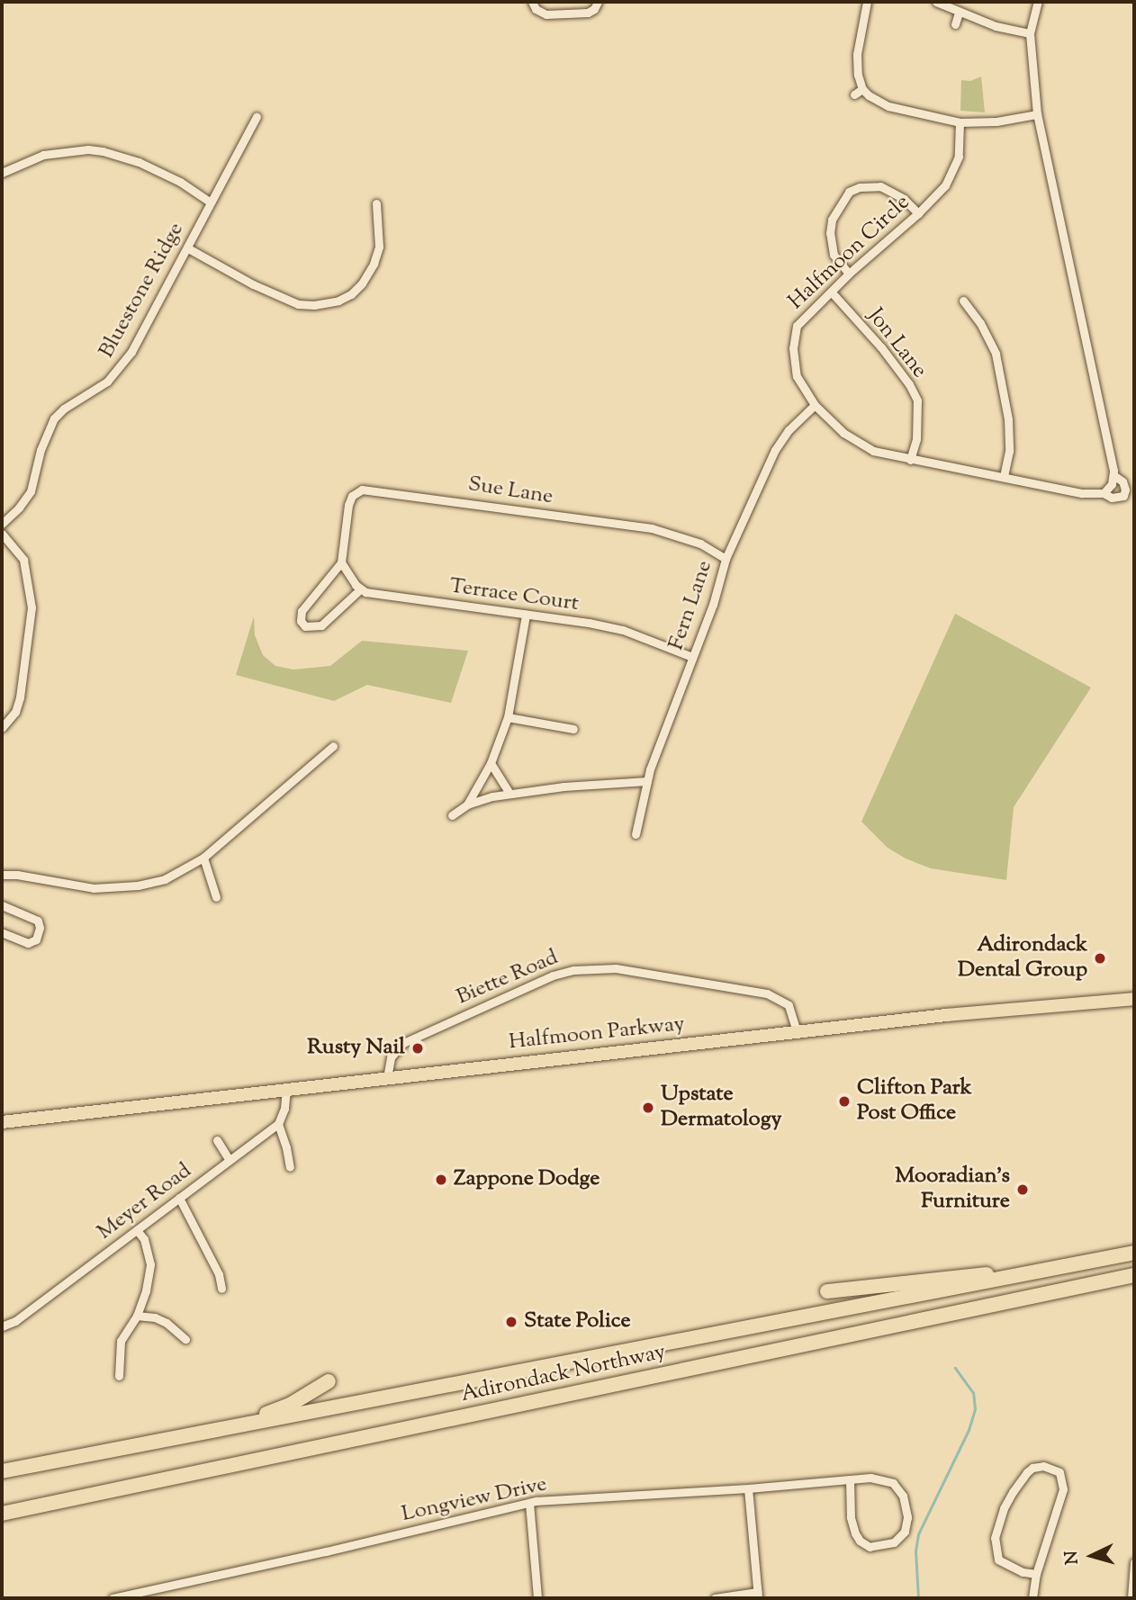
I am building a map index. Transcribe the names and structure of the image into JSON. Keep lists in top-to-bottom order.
{
  "streets": {
    "highway": ["Adirondack Northway"],
    "main road": ["Halfmoon Parkway"],
    "street": [
      "Halfmoon Circle",
      "Bluestone Ridge",
      "Jon Lane",
      "Sue Lane",
      "Terrace Court",
      "Fern Lane",
      "Biette Road",
      "Meyer Road",
      "Longview Drive"
    ]
  },
  "crossings": [
    ["Halfmoon Circle", "Jon Lane"],
    ["Halfmoon Circle", "Fern Lane"],
    ["Sue Lane", "Fern Lane"],
    ["Terrace Court", "Fern Lane"],
    ["Biette Road", "Halfmoon Parkway"]
  ],
  "places": [
    "Adirondack Dental Group",
    "Rusty Nail",
    "Clifton Park Post Office",
    "Upstate Dermatology",
    "Zappone Dodge",
    "Mooradian's Furniture",
    "State Police"
  ],
  "north": "left"
}
